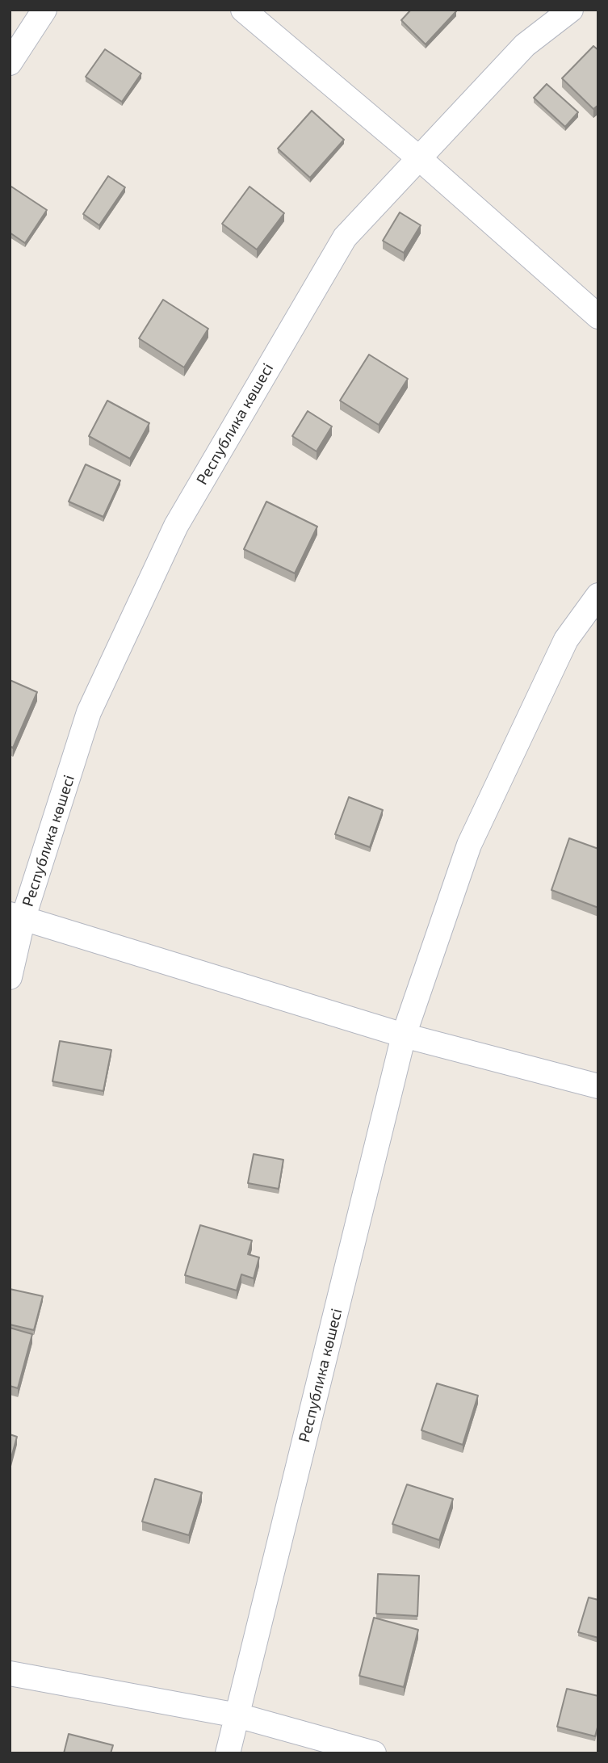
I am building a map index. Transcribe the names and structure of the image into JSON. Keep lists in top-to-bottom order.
{
  "streets": {
    "street": ["Республика көшесі"]
  }
}
